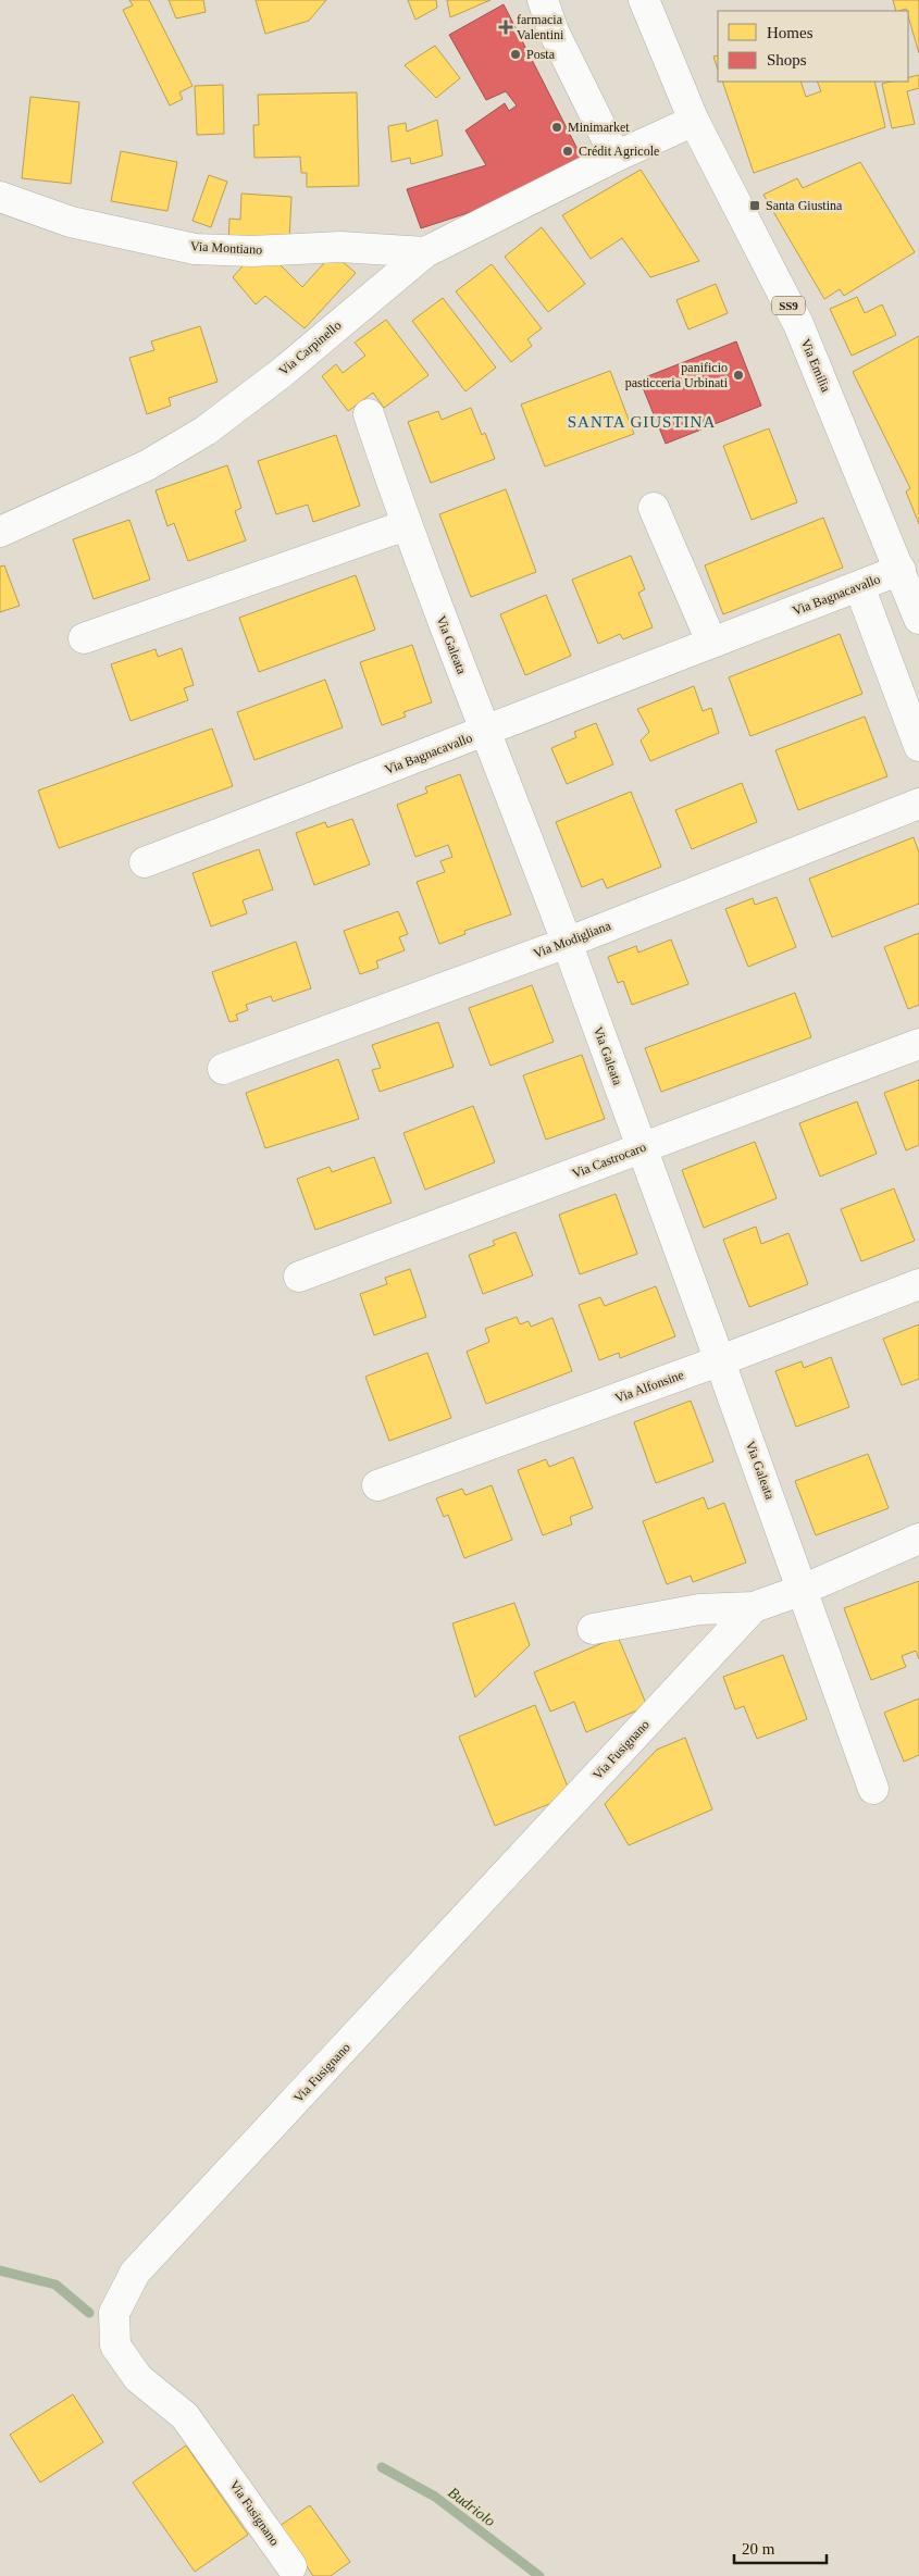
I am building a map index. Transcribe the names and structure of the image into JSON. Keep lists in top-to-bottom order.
{
  "streets": {
    "street": [
      "Via Montiano",
      "SS9",
      "Via Carpinello",
      "Via Emilia",
      "Via Bagnacavallo",
      "Via Galeata",
      "Via Modigliana",
      "Via Castrocaro",
      "Via Alfonsine",
      "Via Fusignano"
    ]
  },
  "crossings": [
    ["Via Montiano", "Via Carpinello"],
    ["Via Emilia", "Via Bagnacavallo"],
    ["Via Bagnacavallo", "Via Galeata"],
    ["Via Galeata", "Via Modigliana"],
    ["Via Galeata", "Via Castrocaro"],
    ["Via Galeata", "Via Alfonsine"],
    ["Via Galeata", "Via Fusignano"]
  ],
  "districts": ["SANTA GIUSTINA"],
  "water": ["Budriolo"],
  "places": {
    "health": ["farmacia Valentini"],
    "other": [
      "Posta",
      "Minimarket",
      "Crédit Agricole",
      "panificio pasticceria Urbinati"
    ],
    "transit": ["Santa Giustina"]
  },
  "legend": ["Homes", "Shops"],
  "scale_bar": "20 m"
}
